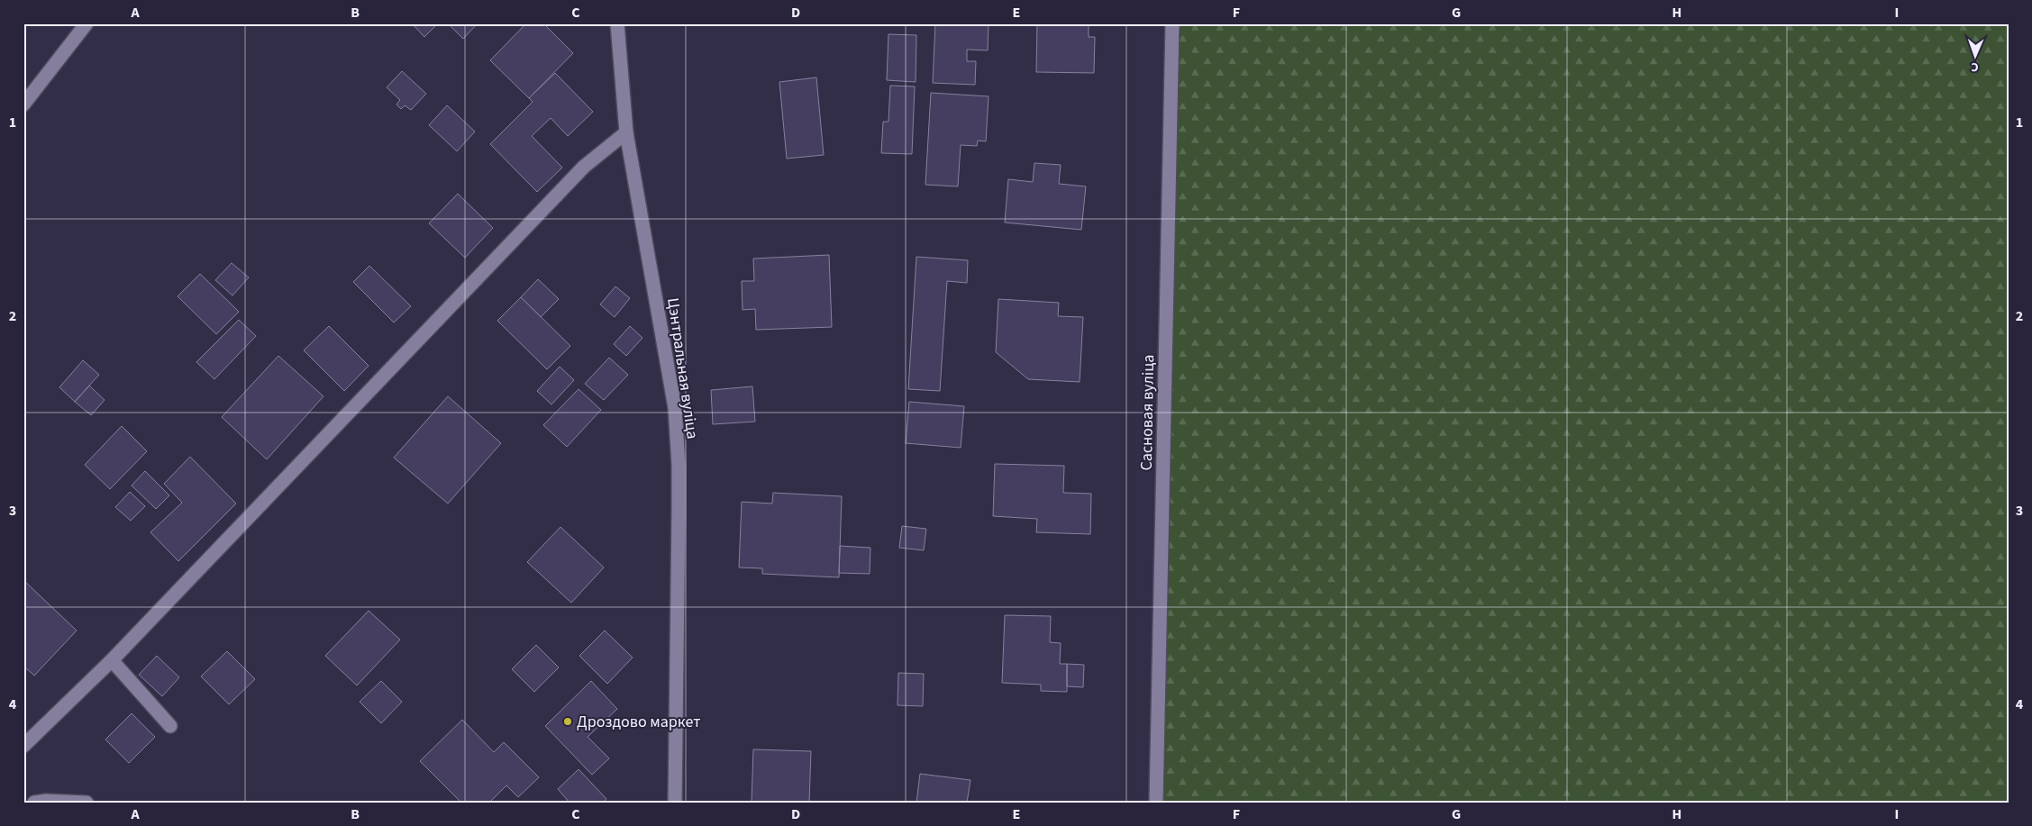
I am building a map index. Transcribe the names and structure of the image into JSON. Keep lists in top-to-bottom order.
{
  "streets": {
    "street": ["Цэнтральная вуліца", "Сасновая вуліца"]
  },
  "places": ["Дроздово маркет"],
  "north": "bottom",
  "grid": {
    "columns": [
      "A",
      "B",
      "C",
      "D",
      "E",
      "F",
      "G",
      "H",
      "I"
    ],
    "rows": [
      "1",
      "2",
      "3",
      "4"
    ]
  }
}
